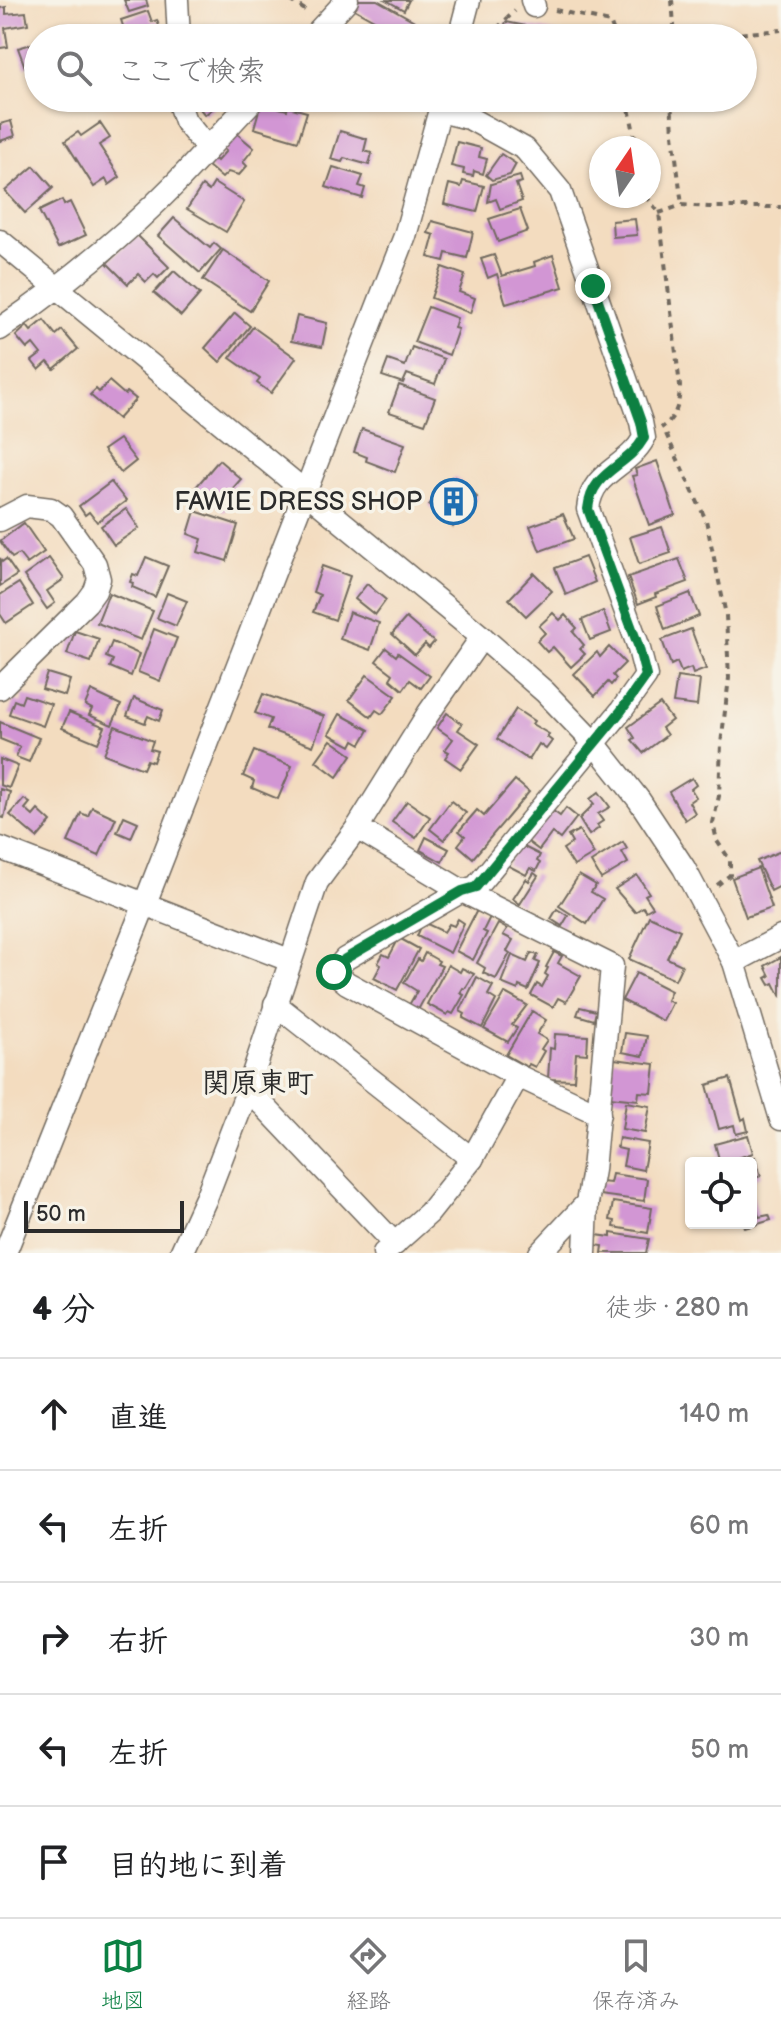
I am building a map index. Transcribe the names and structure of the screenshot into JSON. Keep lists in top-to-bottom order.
{
  "districts": ["関原東町"],
  "places": {
    "building": ["FAWIE DRESS SHOP"]
  },
  "scale_bar": "50 m",
  "north": "top",
  "page": {
    "search": "ここで検索",
    "scale": "50 m",
    "heading": ["4 分", "徒歩 · 280 m"],
    "list": [
      ["直進", "140 m"],
      ["左折", "60 m"],
      ["右折", "30 m"],
      ["左折", "50 m"],
      "目的地に到着"
    ],
    "nav": ["地図", "経路", "保存済み"]
  }
}
